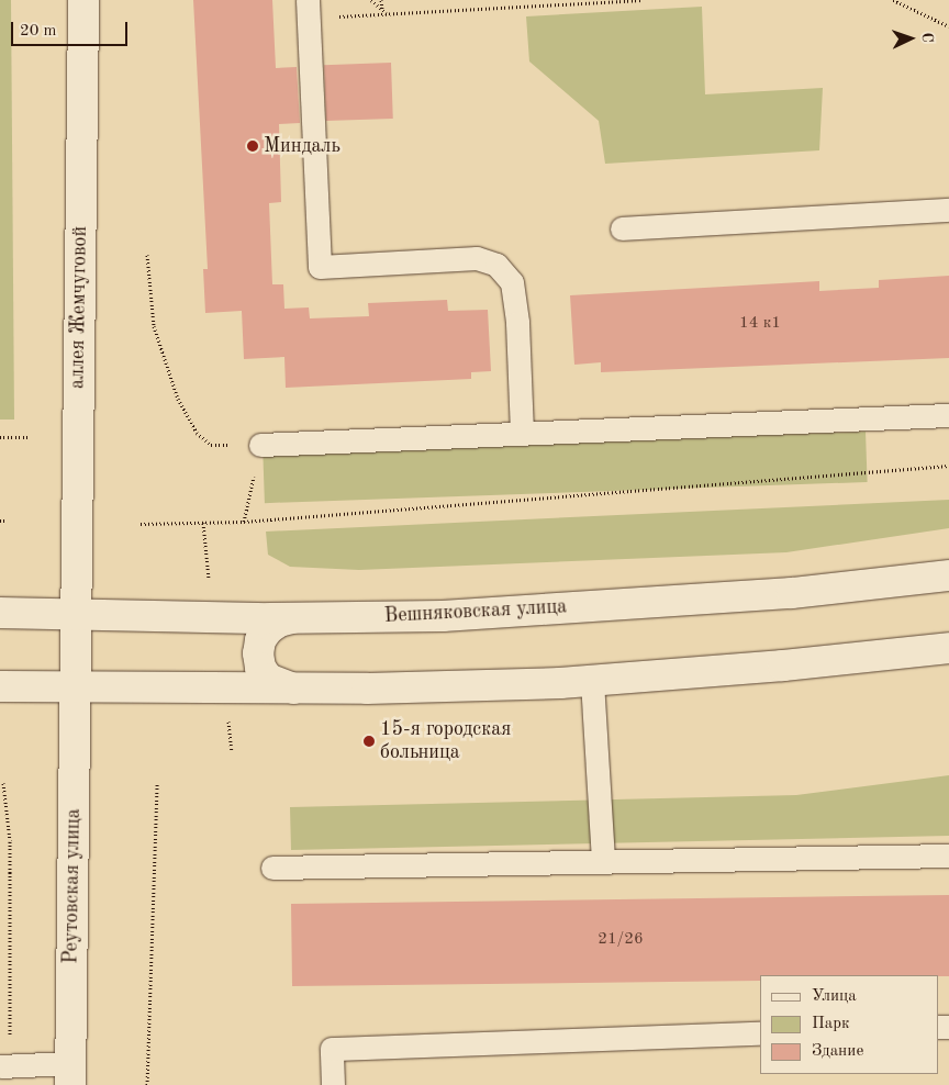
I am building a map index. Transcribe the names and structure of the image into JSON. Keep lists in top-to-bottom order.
{
  "streets": {
    "main road": ["аллея Жемчуговой", "Вешняковская улица", "Реутовская улица"]
  },
  "crossings": [
    ["аллея Жемчуговой", "Вешняковская улица"],
    ["аллея Жемчуговой", "Реутовская улица"]
  ],
  "places": ["Миндаль", "15-я городская больница"],
  "house_numbers": ["14 к1", "21/26"],
  "legend": ["Улица", "Парк", "Здание"],
  "scale_bar": "20 m",
  "north": "right"
}
